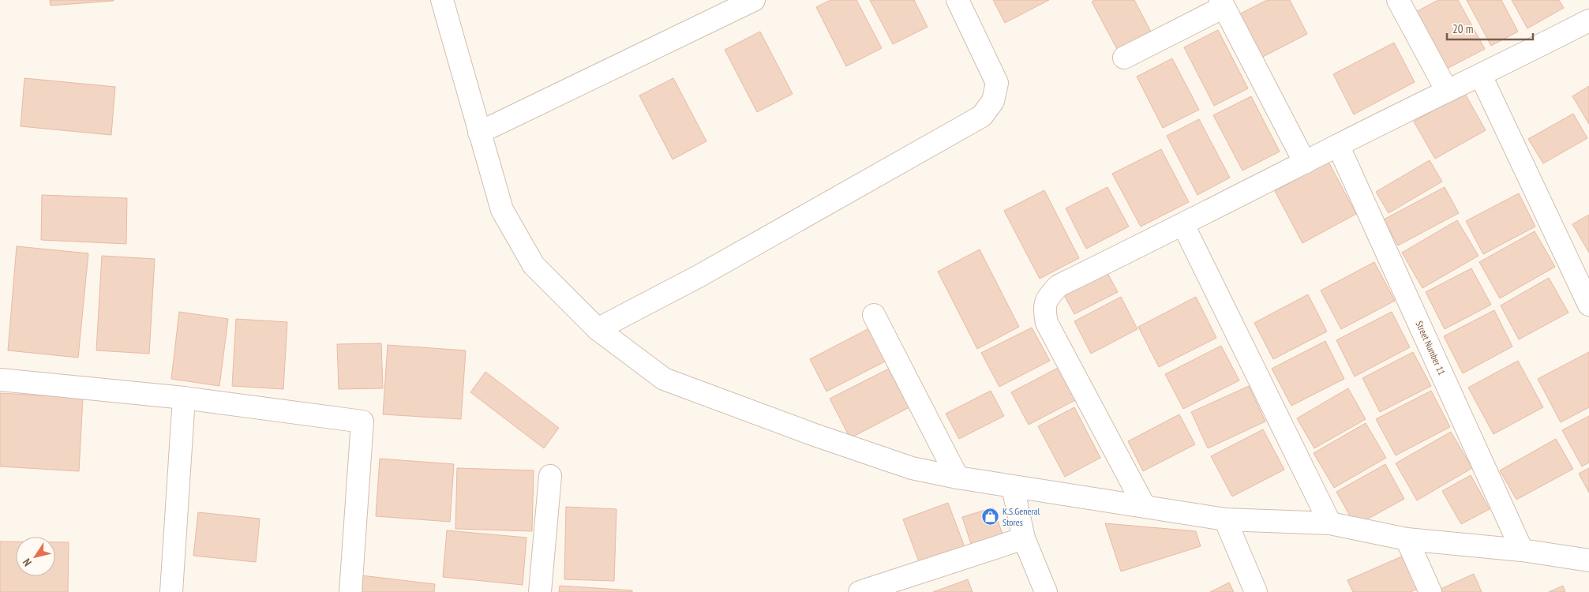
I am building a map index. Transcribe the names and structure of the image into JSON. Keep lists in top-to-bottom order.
{
  "streets": {
    "street": ["Street Number 11"]
  },
  "places": {
    "shop": ["K.S.General Stores"]
  },
  "scale_bar": "20 m",
  "north": "bottom left"
}
